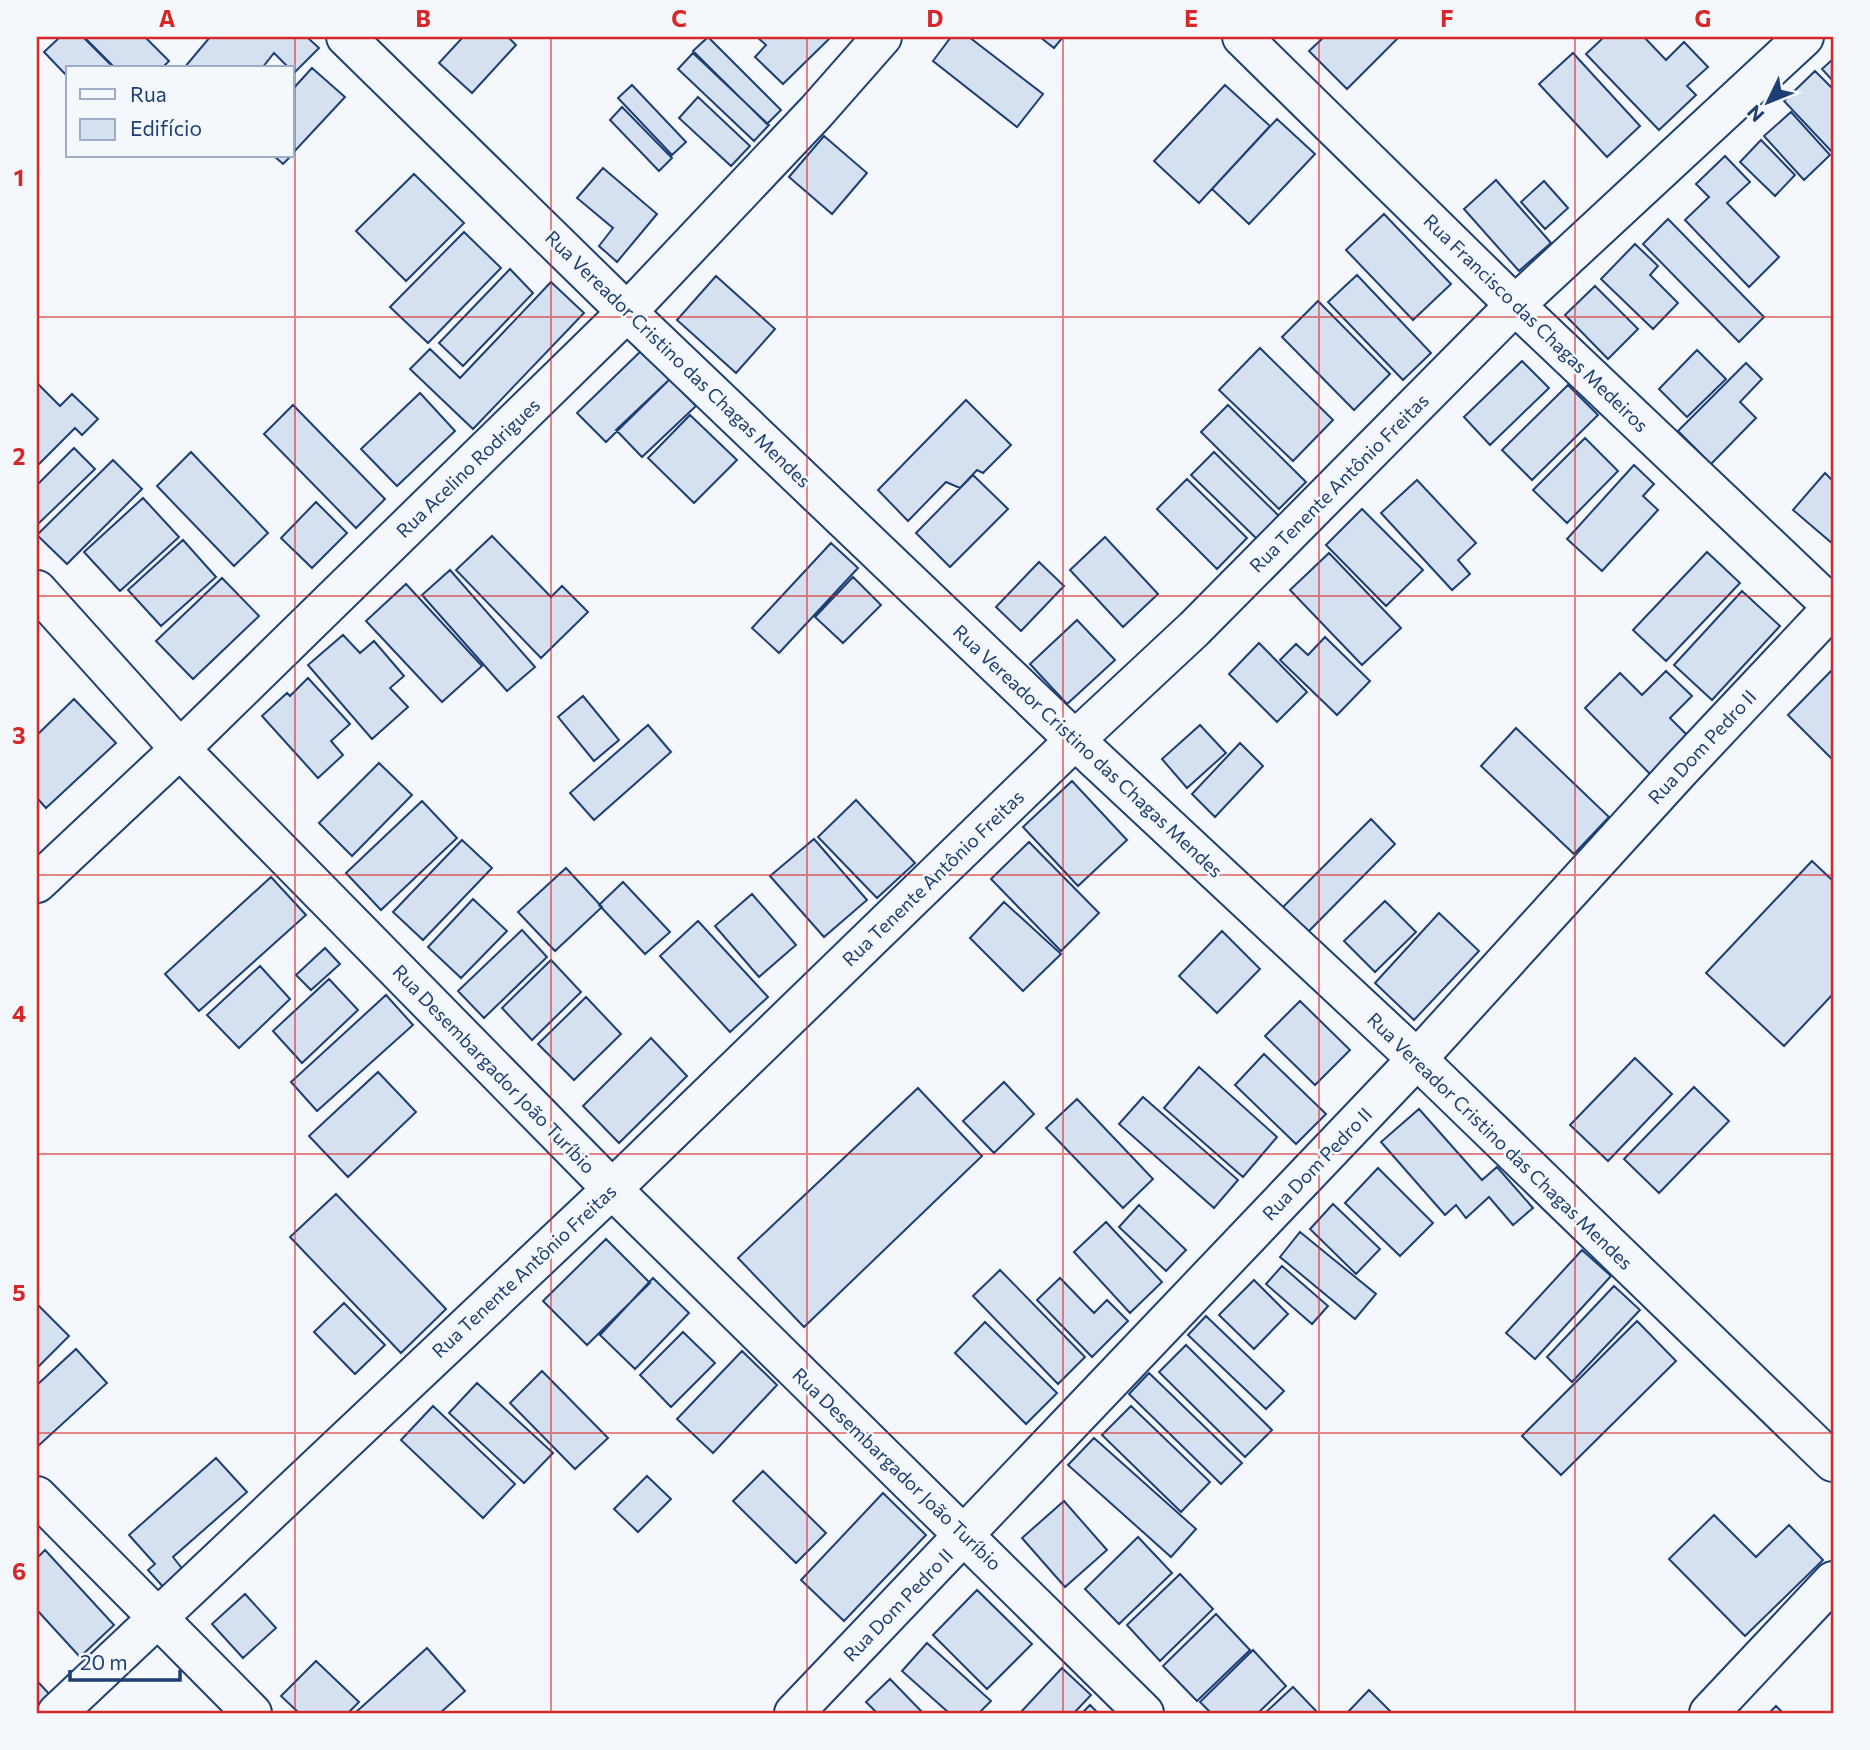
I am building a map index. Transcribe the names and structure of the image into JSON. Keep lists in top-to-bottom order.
{
  "streets": {
    "street": [
      "Rua Francisco das Chagas Medeiros",
      "Rua Vereador Cristino das Chagas Mendes",
      "Rua Acelino Rodrigues",
      "Rua Tenente Antônio Freitas",
      "Rua Dom Pedro II",
      "Rua Desembargador João Turíbio"
    ]
  },
  "crossings": [
    ["Rua Francisco das Chagas Medeiros", "Rua Tenente Antônio Freitas"],
    ["Rua Francisco das Chagas Medeiros", "Rua Dom Pedro II"],
    ["Rua Vereador Cristino das Chagas Mendes", "Rua Acelino Rodrigues"],
    ["Rua Vereador Cristino das Chagas Mendes", "Rua Tenente Antônio Freitas"],
    ["Rua Vereador Cristino das Chagas Mendes", "Rua Dom Pedro II"],
    ["Rua Acelino Rodrigues", "Rua Desembargador João Turíbio"],
    ["Rua Tenente Antônio Freitas", "Rua Desembargador João Turíbio"],
    ["Rua Dom Pedro II", "Rua Desembargador João Turíbio"]
  ],
  "legend": ["Rua", "Edifício"],
  "scale_bar": "20 m",
  "north": "bottom left",
  "grid": {
    "columns": [
      "A",
      "B",
      "C",
      "D",
      "E",
      "F",
      "G"
    ],
    "rows": [
      "1",
      "2",
      "3",
      "4",
      "5",
      "6"
    ]
  }
}
